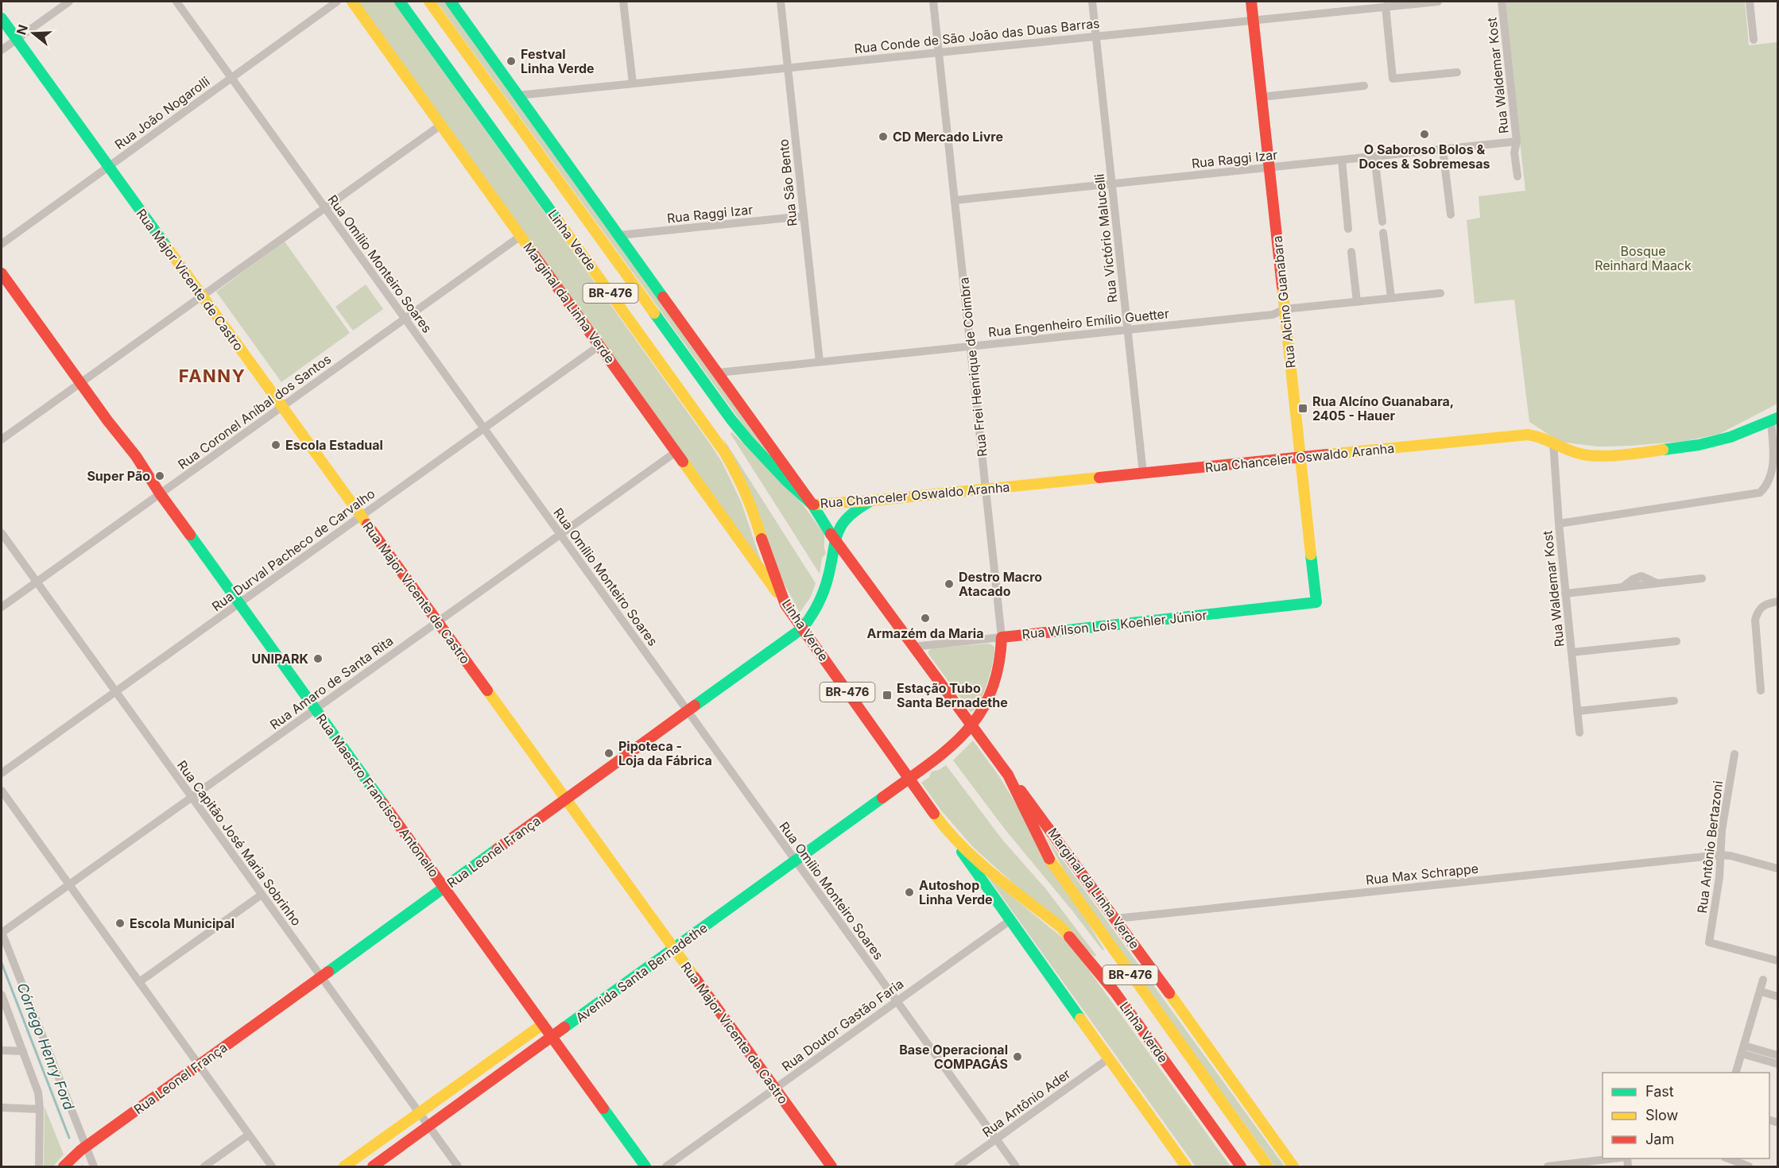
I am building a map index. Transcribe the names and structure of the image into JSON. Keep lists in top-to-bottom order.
{
  "streets": {
    "main road": [
      "Linha Verde",
      "Rua Major Vicente de Castro",
      "BR-476",
      "Rua Alcino Guanabara",
      "Marginal da Linha Verde",
      "Rua Frei Henrique de Coimbra",
      "Rua Chanceler Oswaldo Aranha",
      "Rua Wilson Lois Koehler Júnior",
      "Rua Maestro Francisco Antonello",
      "Rua Leonel França",
      "Avenida Santa Bernadethe"
    ],
    "street": [
      "Rua Conde de São João das Duas Barras",
      "Rua Waldemar Kost",
      "Rua João Nogarolli",
      "Rua Raggi Izar",
      "Rua São Bento",
      "Rua Victório Malucelli",
      "Rua Omílio Monteiro Soares",
      "Rua Engenheiro Emílio Guetter",
      "Rua Coronel Aníbal dos Santos",
      "Rua Durval Pacheco de Carvalho",
      "Rua Amaro de Santa Rita",
      "Rua Capitão José Maria Sobrinho",
      "Rua Antônio Bertazoni",
      "Rua Max Schrappe",
      "Rua Doutor Gastão Faria",
      "Rua Antônio Ader"
    ]
  },
  "crossings": [
    ["Rua Conde de São João das Duas Barras", "Rua São Bento"],
    ["Rua Conde de São João das Duas Barras", "Rua Victório Malucelli"],
    ["Rua Conde de São João das Duas Barras", "Rua Alcino Guanabara"],
    ["Rua Conde de São João das Duas Barras", "Rua Frei Henrique de Coimbra"],
    ["Rua Waldemar Kost", "Rua Raggi Izar"],
    ["Rua Waldemar Kost", "Rua Chanceler Oswaldo Aranha"],
    ["Rua João Nogarolli", "Rua Omílio Monteiro Soares"],
    ["Rua João Nogarolli", "Rua Major Vicente de Castro"],
    ["Rua Raggi Izar", "Rua São Bento"],
    ["Rua Raggi Izar", "Rua Victório Malucelli"],
    ["Rua Raggi Izar", "Rua Alcino Guanabara"],
    ["Rua Raggi Izar", "Rua Frei Henrique de Coimbra"],
    ["Rua São Bento", "Rua Engenheiro Emílio Guetter"],
    ["Rua Victório Malucelli", "Rua Engenheiro Emílio Guetter"],
    ["Rua Victório Malucelli", "Rua Chanceler Oswaldo Aranha"],
    ["Linha Verde", "Marginal da Linha Verde"],
    ["Linha Verde", "Rua Frei Henrique de Coimbra"],
    ["Linha Verde", "Rua Chanceler Oswaldo Aranha"],
    ["Linha Verde", "Rua Wilson Lois Koehler Júnior"],
    ["Linha Verde", "Rua Leonel França"],
    ["Linha Verde", "Avenida Santa Bernadethe"],
    ["Rua Omílio Monteiro Soares", "Rua Coronel Aníbal dos Santos"],
    ["Rua Omílio Monteiro Soares", "Rua Durval Pacheco de Carvalho"],
    ["Rua Omílio Monteiro Soares", "Rua Amaro de Santa Rita"],
    ["Rua Omílio Monteiro Soares", "Rua Leonel França"],
    ["Rua Omílio Monteiro Soares", "Avenida Santa Bernadethe"],
    ["Rua Omílio Monteiro Soares", "Rua Doutor Gastão Faria"],
    ["Rua Omílio Monteiro Soares", "Rua Antônio Ader"],
    ["Rua Major Vicente de Castro", "Rua Coronel Aníbal dos Santos"],
    ["Rua Major Vicente de Castro", "Rua Durval Pacheco de Carvalho"],
    ["Rua Major Vicente de Castro", "Rua Amaro de Santa Rita"],
    ["Rua Major Vicente de Castro", "Rua Leonel França"],
    ["Rua Major Vicente de Castro", "Avenida Santa Bernadethe"],
    ["Rua Major Vicente de Castro", "Rua Doutor Gastão Faria"],
    ["Rua Alcino Guanabara", "Rua Engenheiro Emílio Guetter"],
    ["Rua Alcino Guanabara", "Rua Chanceler Oswaldo Aranha"],
    ["Rua Alcino Guanabara", "Rua Wilson Lois Koehler Júnior"],
    ["Marginal da Linha Verde", "Rua Coronel Aníbal dos Santos"],
    ["Marginal da Linha Verde", "Rua Durval Pacheco de Carvalho"],
    ["Marginal da Linha Verde", "Rua Amaro de Santa Rita"],
    ["Marginal da Linha Verde", "Rua Max Schrappe"],
    ["Rua Engenheiro Emílio Guetter", "Rua Frei Henrique de Coimbra"],
    ["Rua Frei Henrique de Coimbra", "Rua Chanceler Oswaldo Aranha"],
    ["Rua Frei Henrique de Coimbra", "Rua Wilson Lois Koehler Júnior"],
    ["Rua Frei Henrique de Coimbra", "Avenida Santa Bernadethe"],
    ["Rua Coronel Aníbal dos Santos", "Rua Maestro Francisco Antonello"],
    ["Rua Coronel Aníbal dos Santos", "Rua Capitão José Maria Sobrinho"],
    ["Rua Chanceler Oswaldo Aranha", "Rua Leonel França"],
    ["Rua Durval Pacheco de Carvalho", "Rua Maestro Francisco Antonello"],
    ["Rua Durval Pacheco de Carvalho", "Rua Capitão José Maria Sobrinho"],
    ["Rua Amaro de Santa Rita", "Rua Maestro Francisco Antonello"],
    ["Rua Amaro de Santa Rita", "Rua Capitão José Maria Sobrinho"],
    ["Rua Maestro Francisco Antonello", "Rua Leonel França"],
    ["Rua Maestro Francisco Antonello", "Avenida Santa Bernadethe"],
    ["Rua Capitão José Maria Sobrinho", "Rua Leonel França"],
    ["Rua Capitão José Maria Sobrinho", "Avenida Santa Bernadethe"],
    ["Rua Antônio Bertazoni", "Rua Max Schrappe"]
  ],
  "districts": ["FANNY"],
  "water": ["Córrego Henry Ford"],
  "parks": ["Bosque Reinhard Maack"],
  "places": {
    "other": [
      "Festval Linha Verde",
      "O Saboroso Bolos & Doces & Sobremesas",
      "CD Mercado Livre",
      "Escola Estadual",
      "Super Pão",
      "Destro Macro Atacado",
      "Armazém da Maria",
      "UNIPARK",
      "Pipoteca - Loja da Fábrica",
      "Autoshop Linha Verde",
      "Escola Municipal",
      "Base Operacional COMPAGÁS"
    ],
    "transit": ["Rua Alcíno Guanabara, 2405 - Hauer", "Estação Tubo Santa Bernadethe"]
  },
  "legend": ["Fast", "Slow", "Jam"],
  "north": "left"
}
